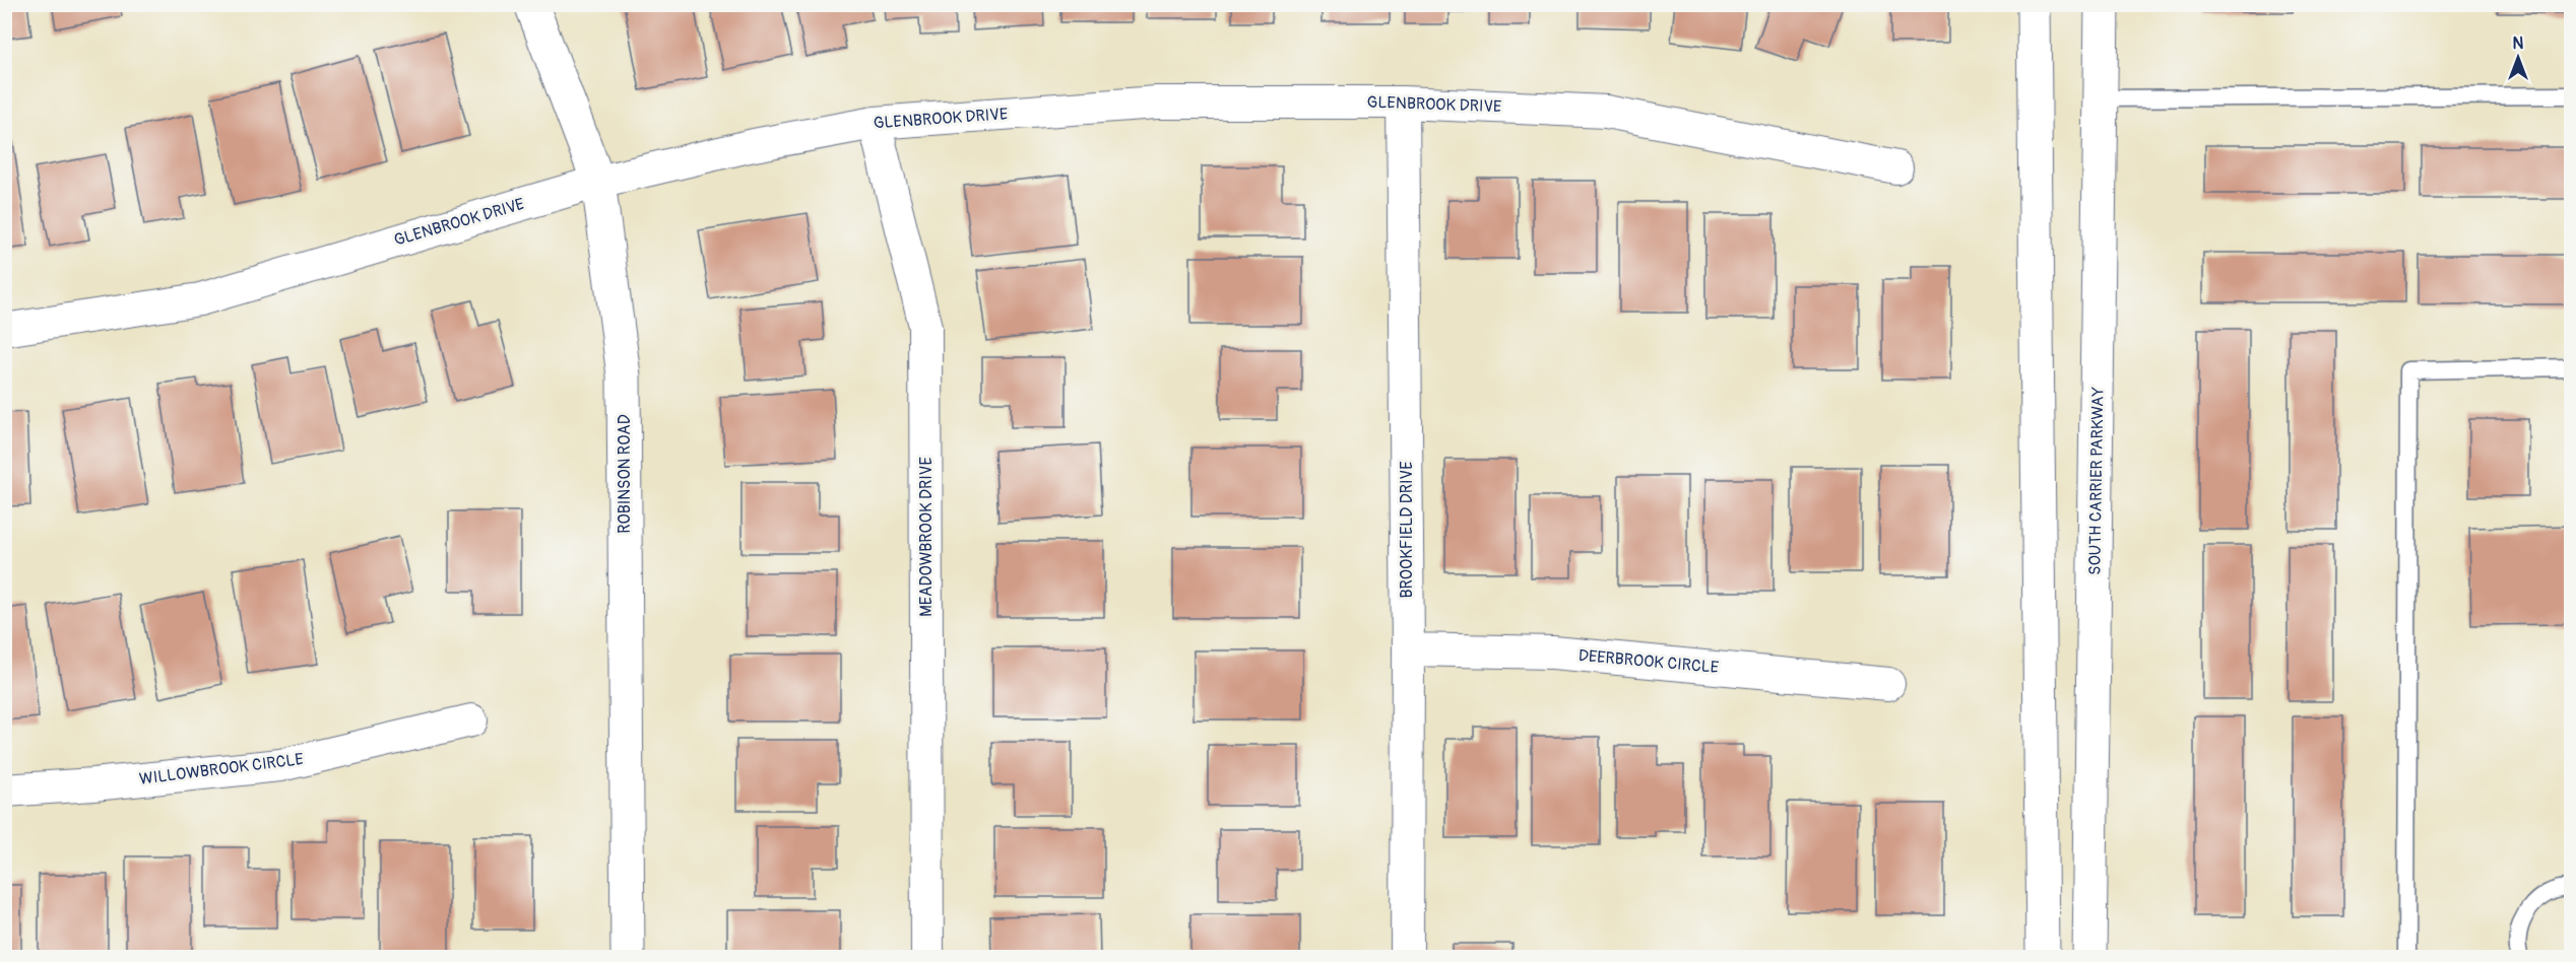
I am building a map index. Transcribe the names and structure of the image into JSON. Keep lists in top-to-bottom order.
{
  "streets": {
    "main road": ["ROBINSON ROAD", "SOUTH CARRIER PARKWAY"],
    "street": [
      "GLENBROOK DRIVE",
      "BROOKFIELD DRIVE",
      "MEADOWBROOK DRIVE",
      "DEERBROOK CIRCLE",
      "WILLOWBROOK CIRCLE"
    ]
  },
  "crossings": [
    ["GLENBROOK DRIVE", "ROBINSON ROAD"],
    ["GLENBROOK DRIVE", "BROOKFIELD DRIVE"],
    ["GLENBROOK DRIVE", "MEADOWBROOK DRIVE"],
    ["BROOKFIELD DRIVE", "DEERBROOK CIRCLE"]
  ],
  "north": "top"
}
